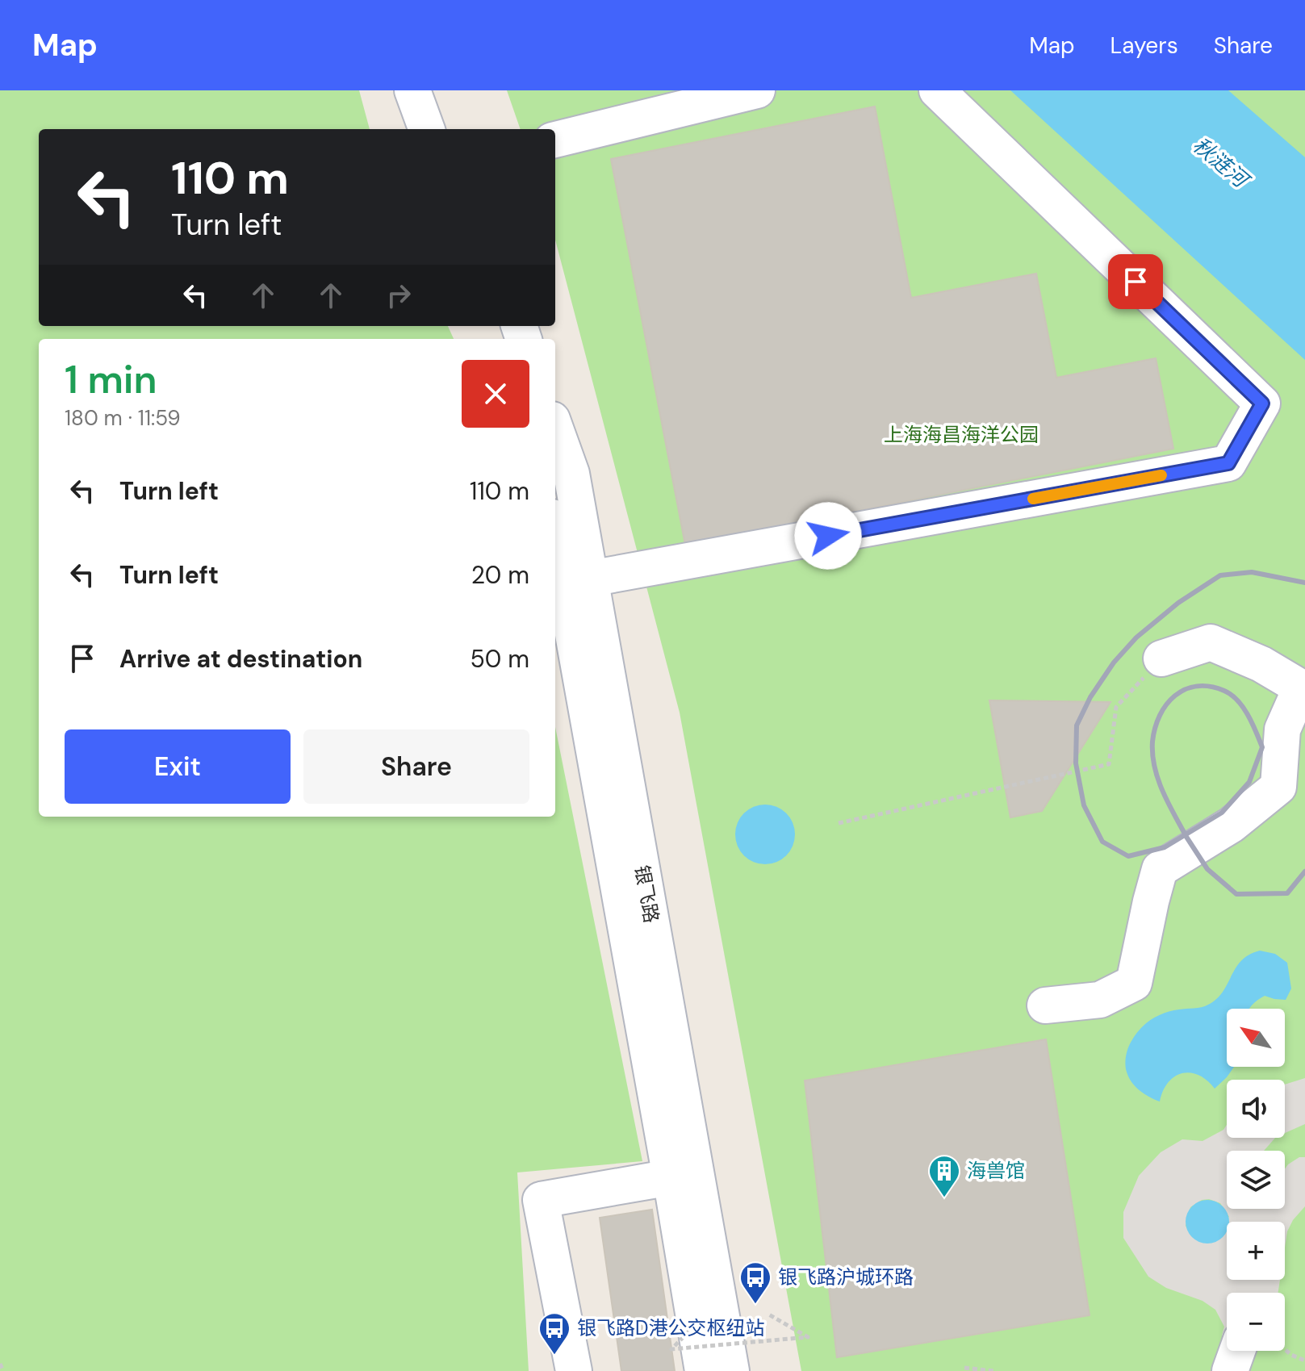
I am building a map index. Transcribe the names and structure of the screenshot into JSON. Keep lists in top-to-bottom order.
{
  "streets": {
    "street": ["银飞路"]
  },
  "water": ["秋涟河"],
  "parks": ["上海海昌海洋公园"],
  "places": {
    "building": ["海兽馆"],
    "bus stop": ["银飞路沪城环路", "银飞路D港公交枢纽站"]
  },
  "north": "top left",
  "page": {
    "header": "Map",
    "nav": ["Map", "Layers", "Share"],
    "turn": ["110 m", "Turn left"],
    "heading": ["1 min", "180 m · 11:59"],
    "list": [
      {
        "name": "Turn left",
        "value": "110 m"
      },
      {
        "name": "Turn left",
        "value": "20 m"
      },
      {
        "name": "Arrive at destination",
        "value": "50 m"
      }
    ],
    "buttons": ["Exit", "Share"],
    "map_buttons": ["+", "−"]
  }
}
